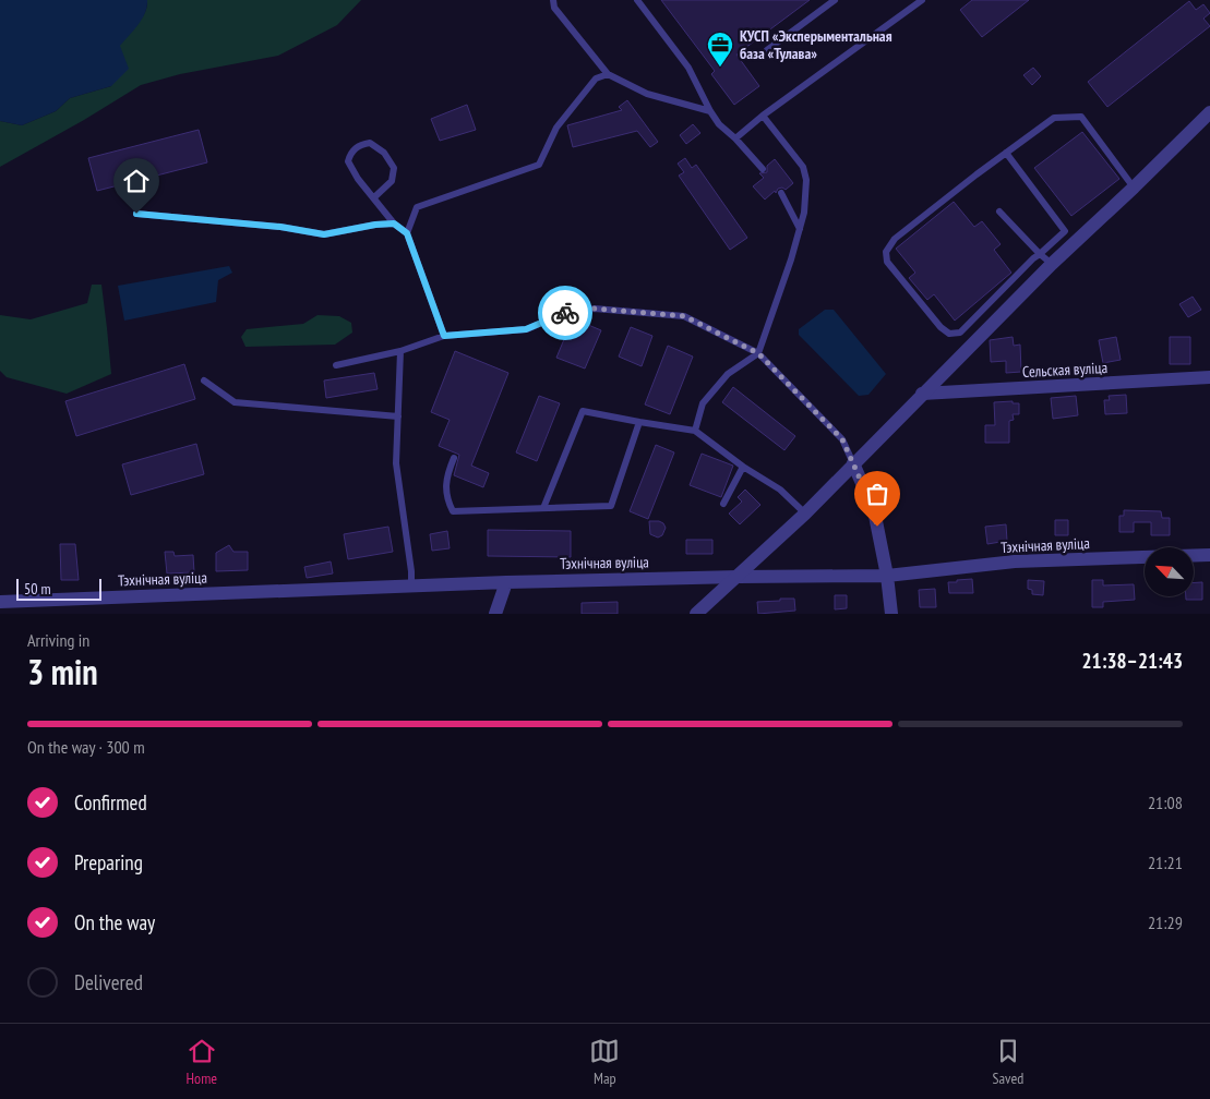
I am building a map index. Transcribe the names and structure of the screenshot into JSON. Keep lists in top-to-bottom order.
{
  "streets": {
    "street": ["Сельская вуліца", "Тэхнічная вуліца"]
  },
  "places": {
    "office": ["КУСП «Эксперыментальная база «Тулава»"]
  },
  "scale_bar": "50 m",
  "north": "top left",
  "page": {
    "scale": "50 m",
    "heading": ["3 min", "Arriving in", "21:38–21:43"],
    "bar": "On the way · 300 m",
    "list": [
      ["Confirmed", "21:08"],
      ["Preparing", "21:21"],
      ["On the way", "21:29"],
      "Delivered"
    ],
    "tabs": ["Home", "Map", "Saved"]
  }
}
